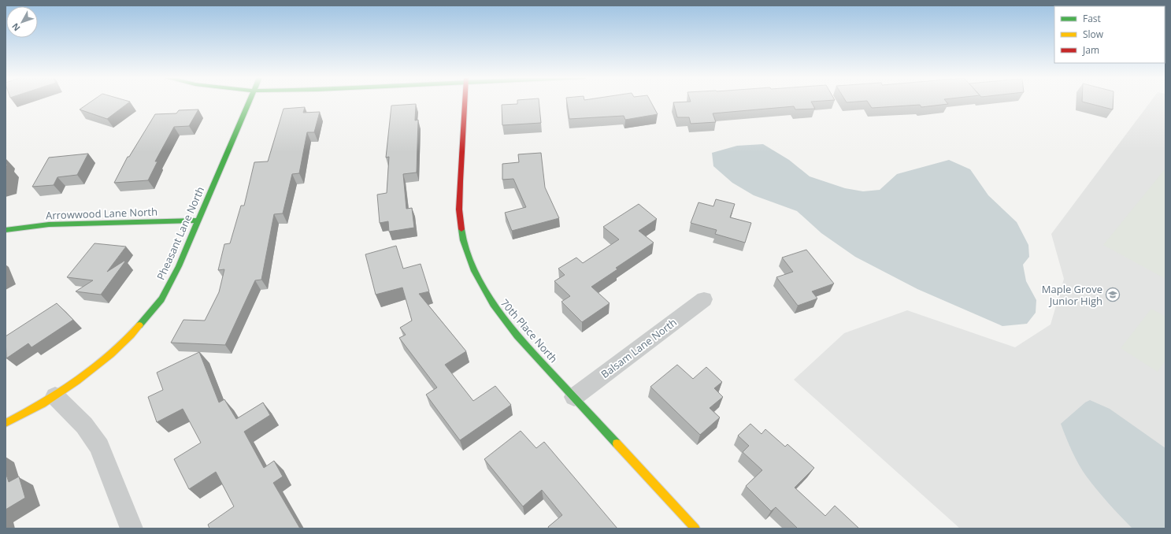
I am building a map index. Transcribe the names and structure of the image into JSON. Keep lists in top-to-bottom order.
{
  "streets": {
    "street": [
      "Arrowwood Lane North",
      "Pheasant Lane North",
      "70th Place North",
      "Balsam Lane North"
    ]
  },
  "crossings": [
    ["Arrowwood Lane North", "Pheasant Lane North"],
    ["70th Place North", "Balsam Lane North"]
  ],
  "places": {
    "school or university": ["Maple Grove Junior High"]
  },
  "legend": ["Fast", "Slow", "Jam"],
  "north": "bottom left"
}
